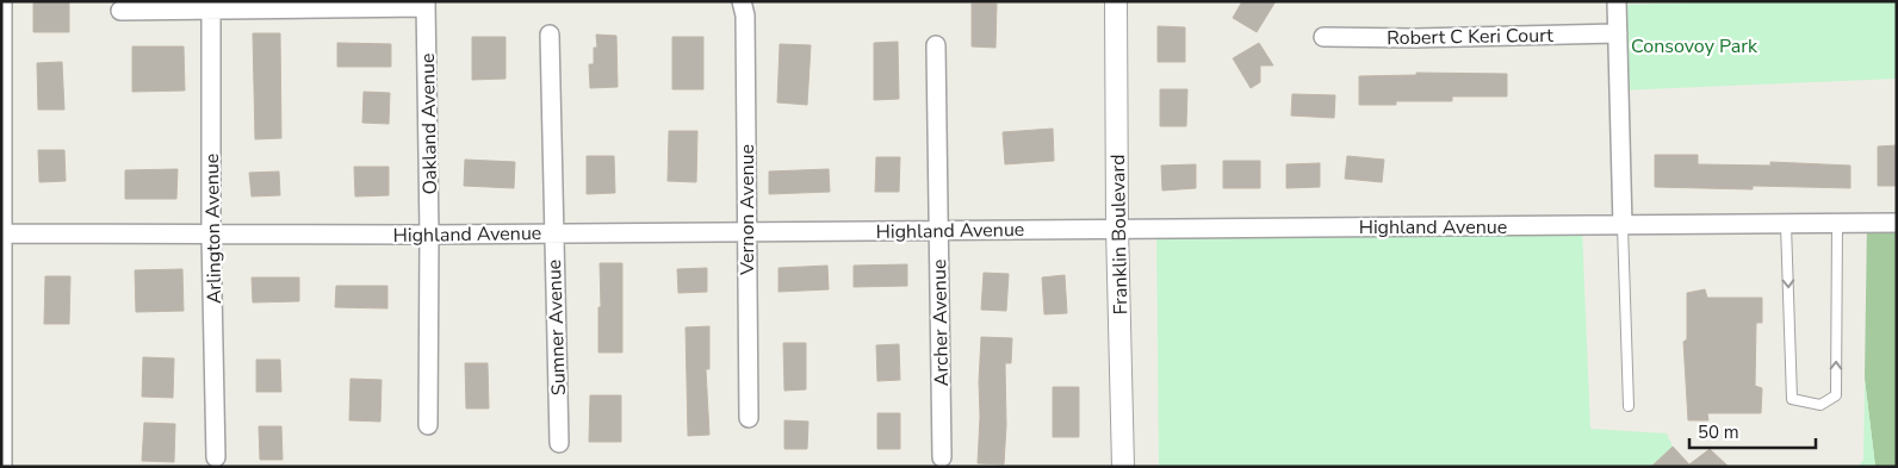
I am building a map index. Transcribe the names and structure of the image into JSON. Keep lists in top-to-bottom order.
{
  "streets": {
    "street": [
      "Robert C Keri Court",
      "Oakland Avenue",
      "Vernon Avenue",
      "Highland Avenue",
      "Arlington Avenue",
      "Franklin Boulevard",
      "Archer Avenue",
      "Sumner Avenue"
    ]
  },
  "crossings": [
    ["Oakland Avenue", "Highland Avenue"],
    ["Vernon Avenue", "Highland Avenue"],
    ["Highland Avenue", "Arlington Avenue"],
    ["Highland Avenue", "Franklin Boulevard"],
    ["Highland Avenue", "Archer Avenue"],
    ["Highland Avenue", "Sumner Avenue"]
  ],
  "parks": ["Consovoy Park"],
  "scale_bar": "50 m"
}
